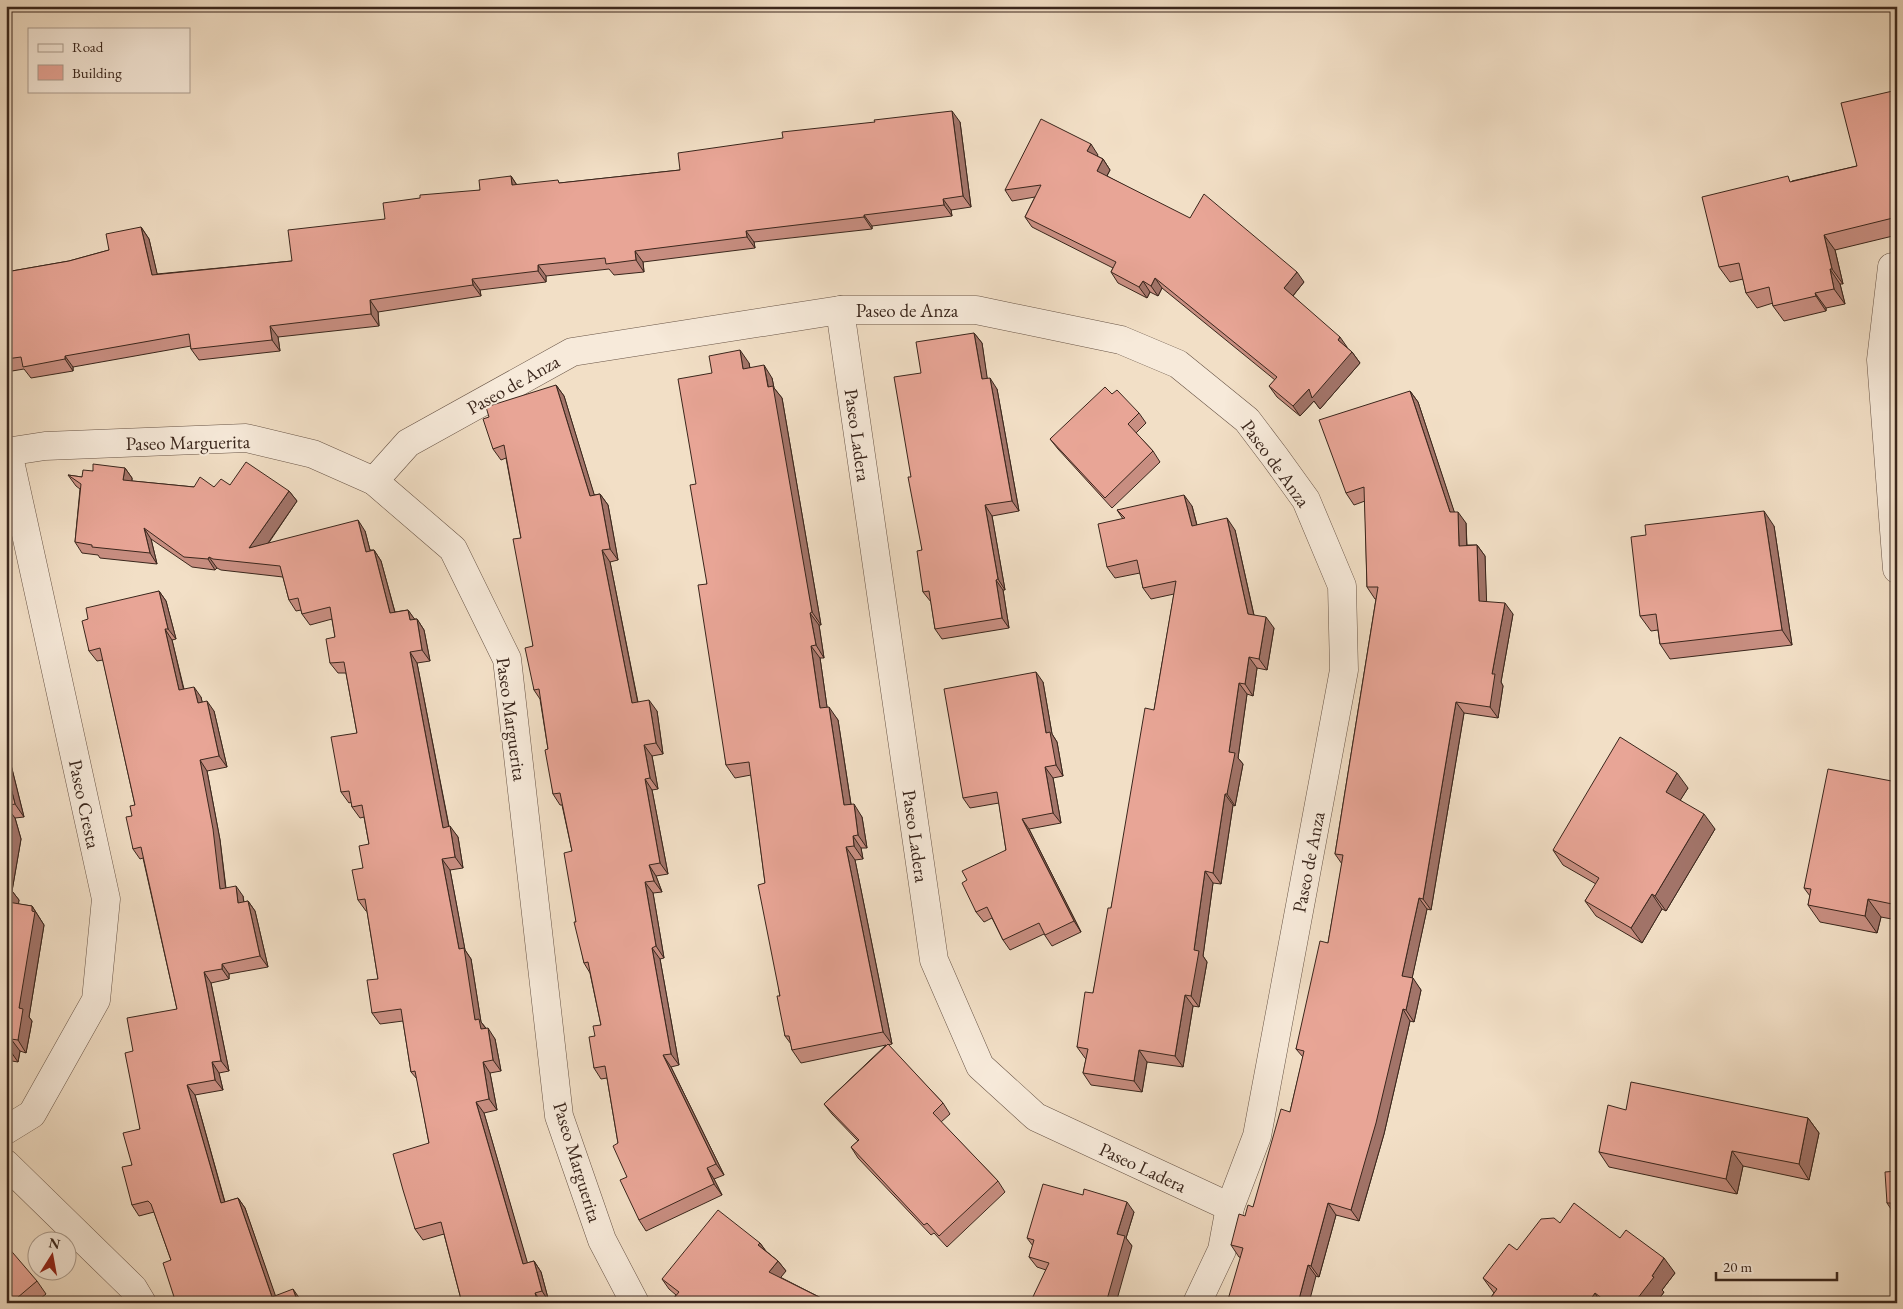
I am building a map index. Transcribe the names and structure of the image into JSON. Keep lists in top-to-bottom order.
{
  "streets": {
    "street": [
      "Paseo de Anza",
      "Paseo Ladera",
      "Paseo Marguerita",
      "Paseo Cresta"
    ]
  },
  "crossings": [
    ["Paseo de Anza", "Paseo Ladera"],
    ["Paseo de Anza", "Paseo Marguerita"],
    ["Paseo Marguerita", "Paseo Cresta"]
  ],
  "legend": ["Road", "Building"],
  "scale_bar": "20 m",
  "north": "top"
}
